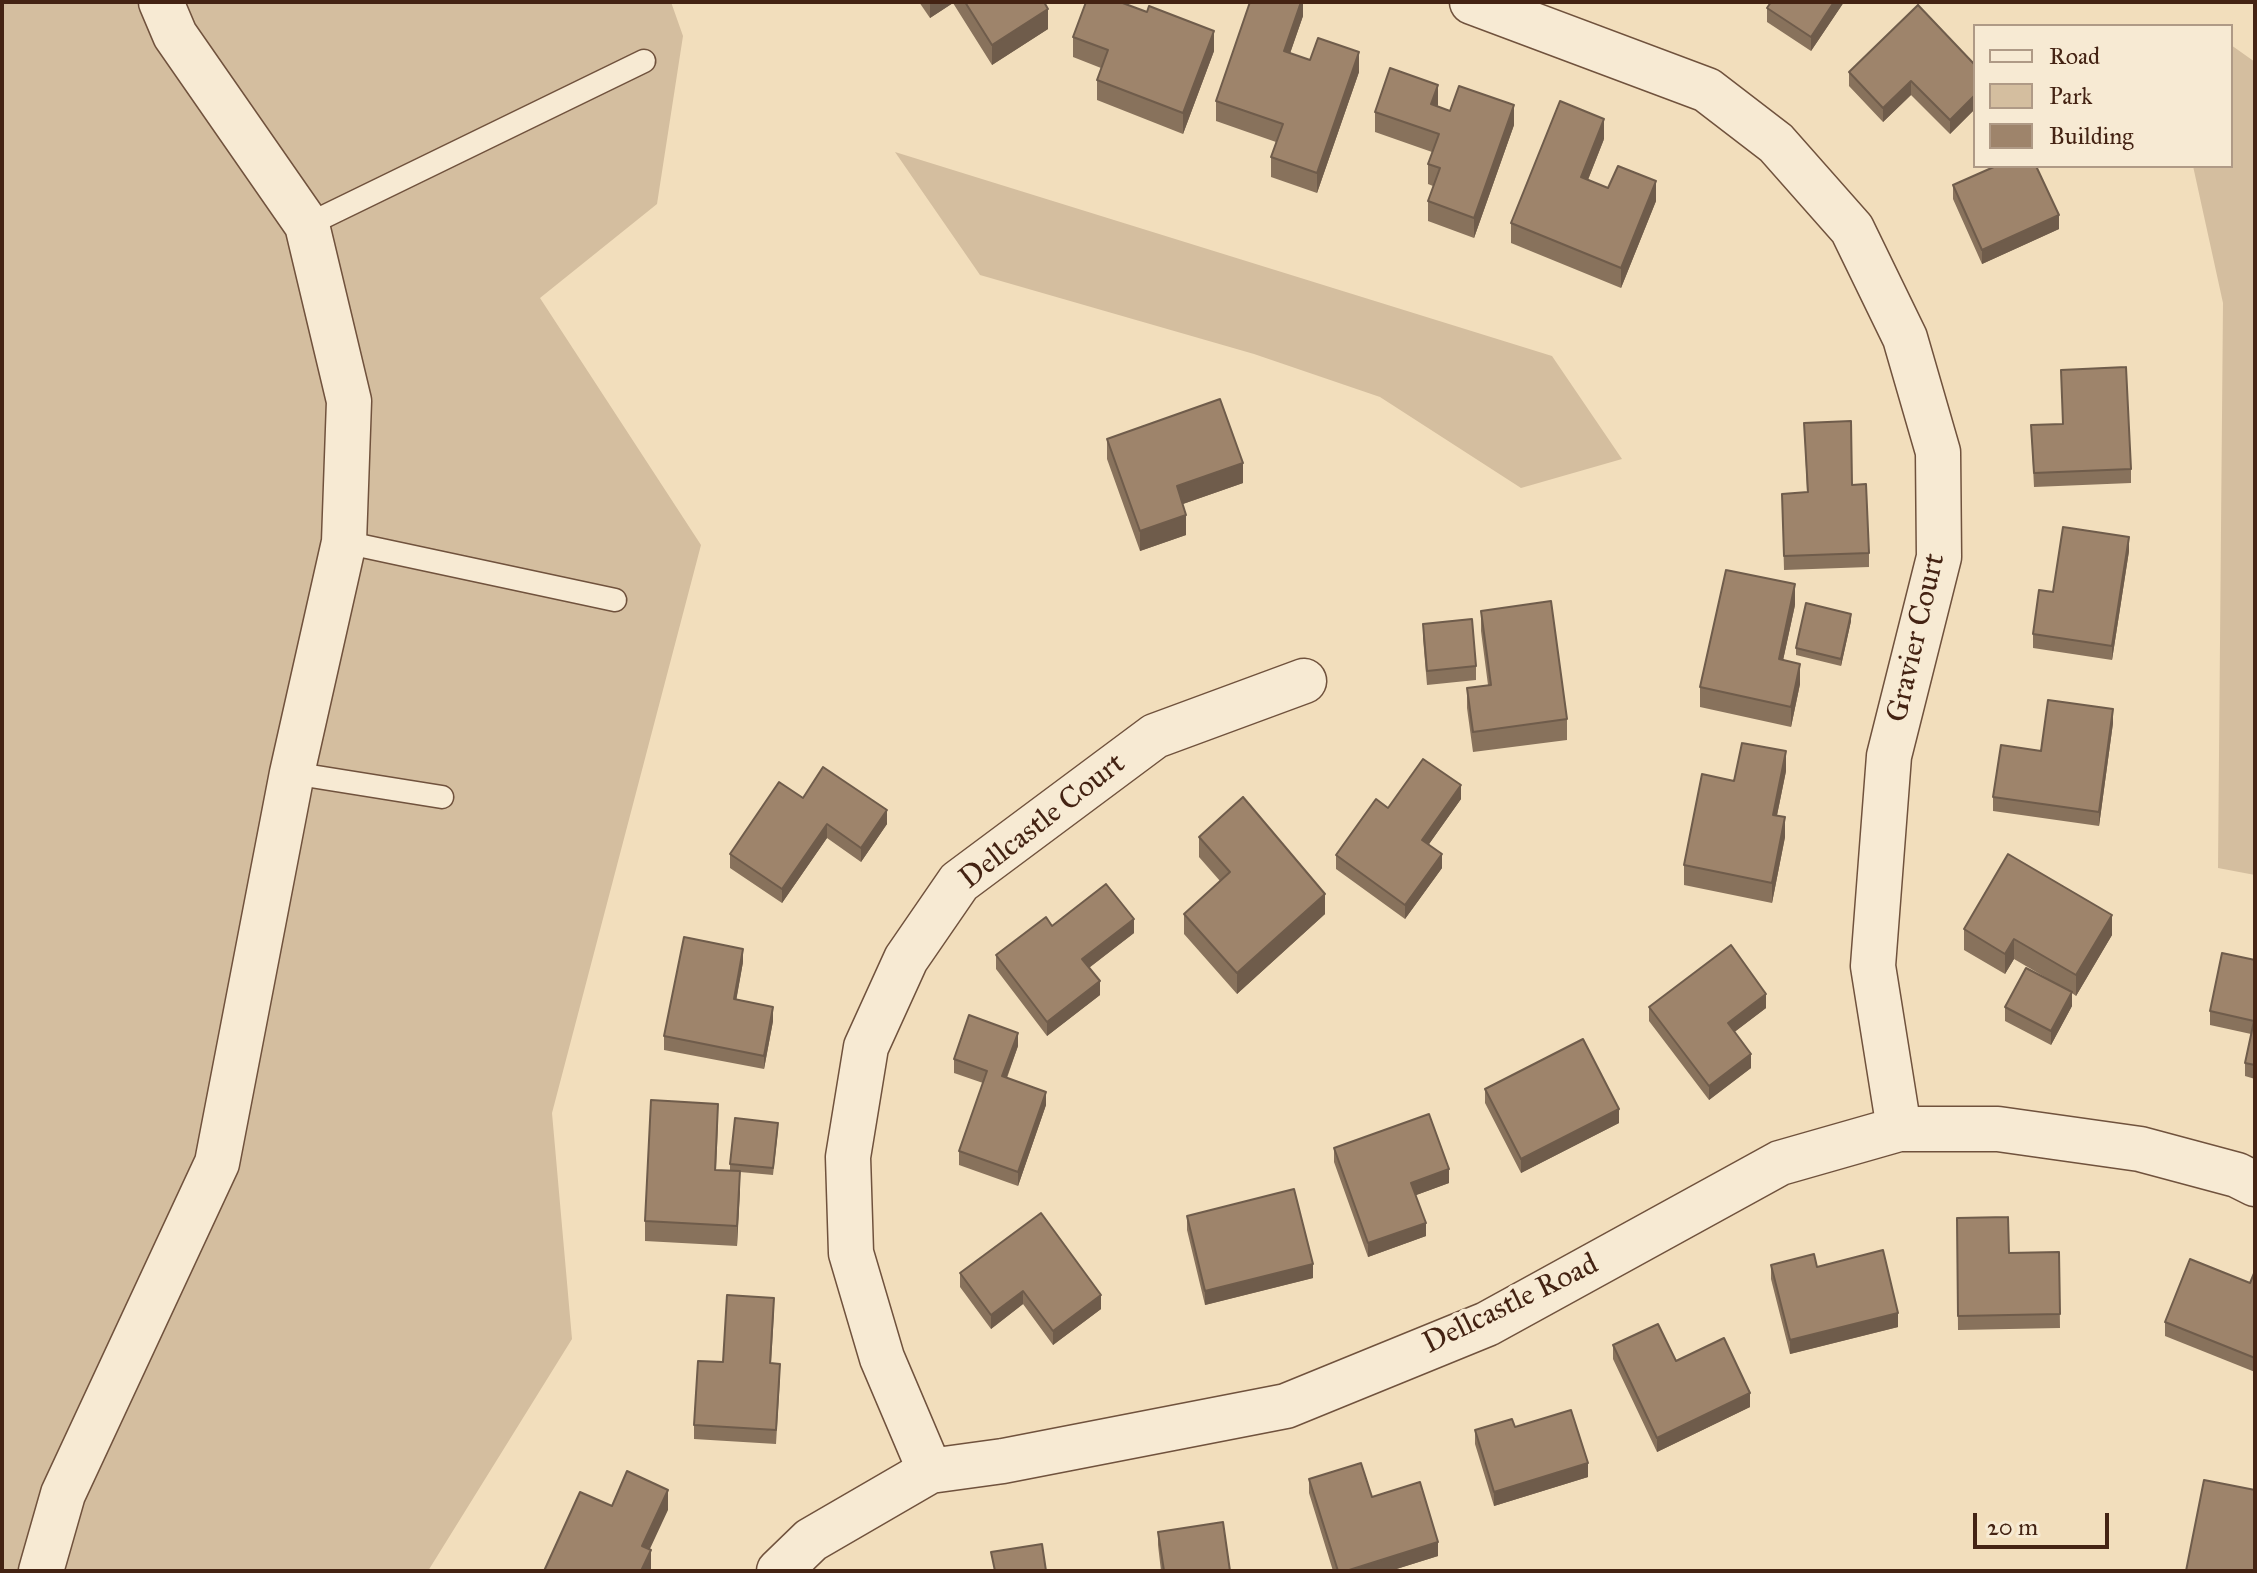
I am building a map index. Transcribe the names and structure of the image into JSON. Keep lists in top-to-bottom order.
{
  "streets": {
    "street": ["Gravier Court", "Dellcastle Court", "Dellcastle Road"]
  },
  "crossings": [
    ["Gravier Court", "Dellcastle Road"],
    ["Dellcastle Court", "Dellcastle Road"]
  ],
  "legend": ["Road", "Park", "Building"],
  "scale_bar": "20 m"
}
